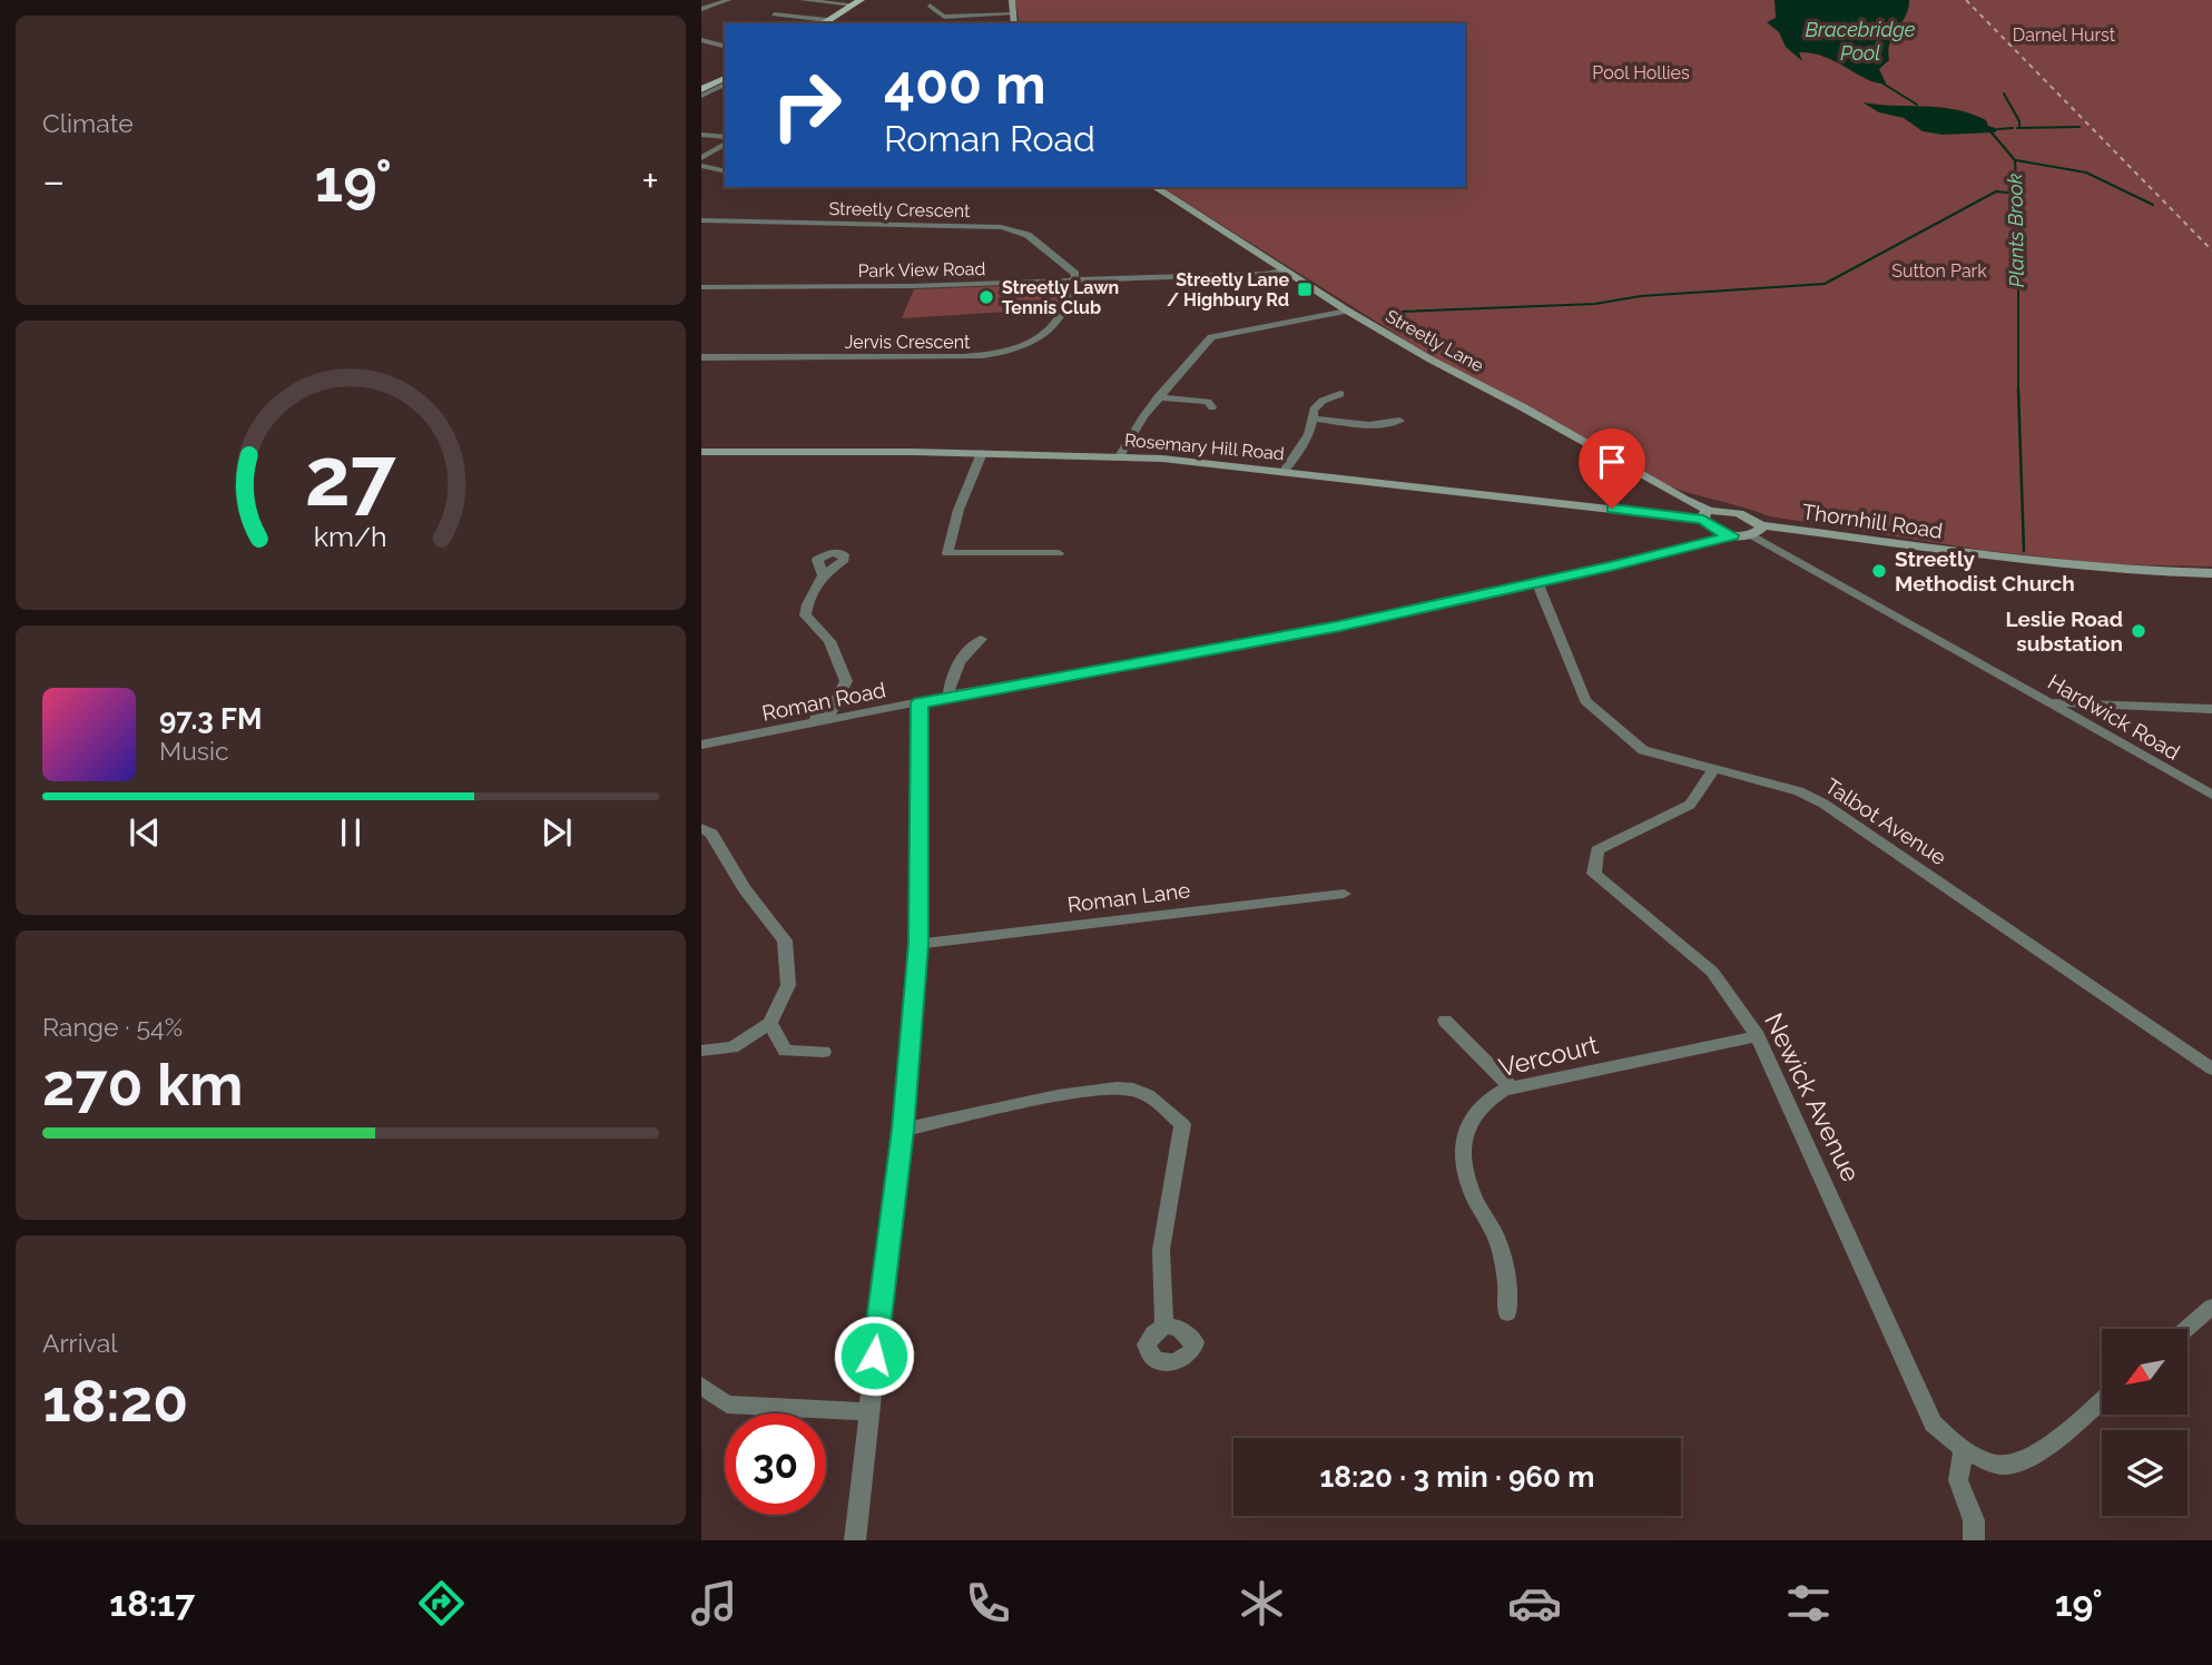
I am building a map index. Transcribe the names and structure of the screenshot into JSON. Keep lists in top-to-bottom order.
{
  "streets": {
    "main road": ["Streetly Lane", "Rosemary Hill Road", "Thornhill Road"],
    "street": [
      "Streetly Crescent",
      "Park View Road",
      "Jervis Crescent",
      "Roman Road",
      "Hardwick Road",
      "Talbot Avenue",
      "Roman Lane",
      "Vercourt",
      "Newick Avenue"
    ]
  },
  "crossings": [
    ["Streetly Crescent", "Park View Road"],
    ["Streetly Crescent", "Jervis Crescent"],
    ["Park View Road", "Streetly Lane"],
    ["Park View Road", "Jervis Crescent"],
    ["Streetly Lane", "Rosemary Hill Road"],
    ["Thornhill Road", "Hardwick Road"],
    ["Roman Road", "Talbot Avenue"],
    ["Talbot Avenue", "Newick Avenue"],
    ["Vercourt", "Newick Avenue"]
  ],
  "water": ["Bracebridge Pool", "Plants Brook"],
  "parks": ["Darnel Hurst", "Pool Hollies", "Sutton Park"],
  "places": {
    "transit": ["Streetly Lane / Highbury Rd"],
    "other": ["Streetly Lawn Tennis Club", "Streetly Methodist Church", "Leslie Road substation"]
  },
  "north": "bottom left",
  "page": {
    "tile": [
      "Climate",
      ["Range · 54%", "270 km"],
      ["Arrival", "18:20"]
    ],
    "turn": ["400 m", "Roman Road"],
    "heat": ["−", "19°", "+"],
    "song": ["97.3 FM", "Music"],
    "limit": "30",
    "trip": "18:20 · 3 min · 960 m",
    "tabs": ["18:17", "19°"],
    "gauge": ["27", "km/h"]
  }
}
